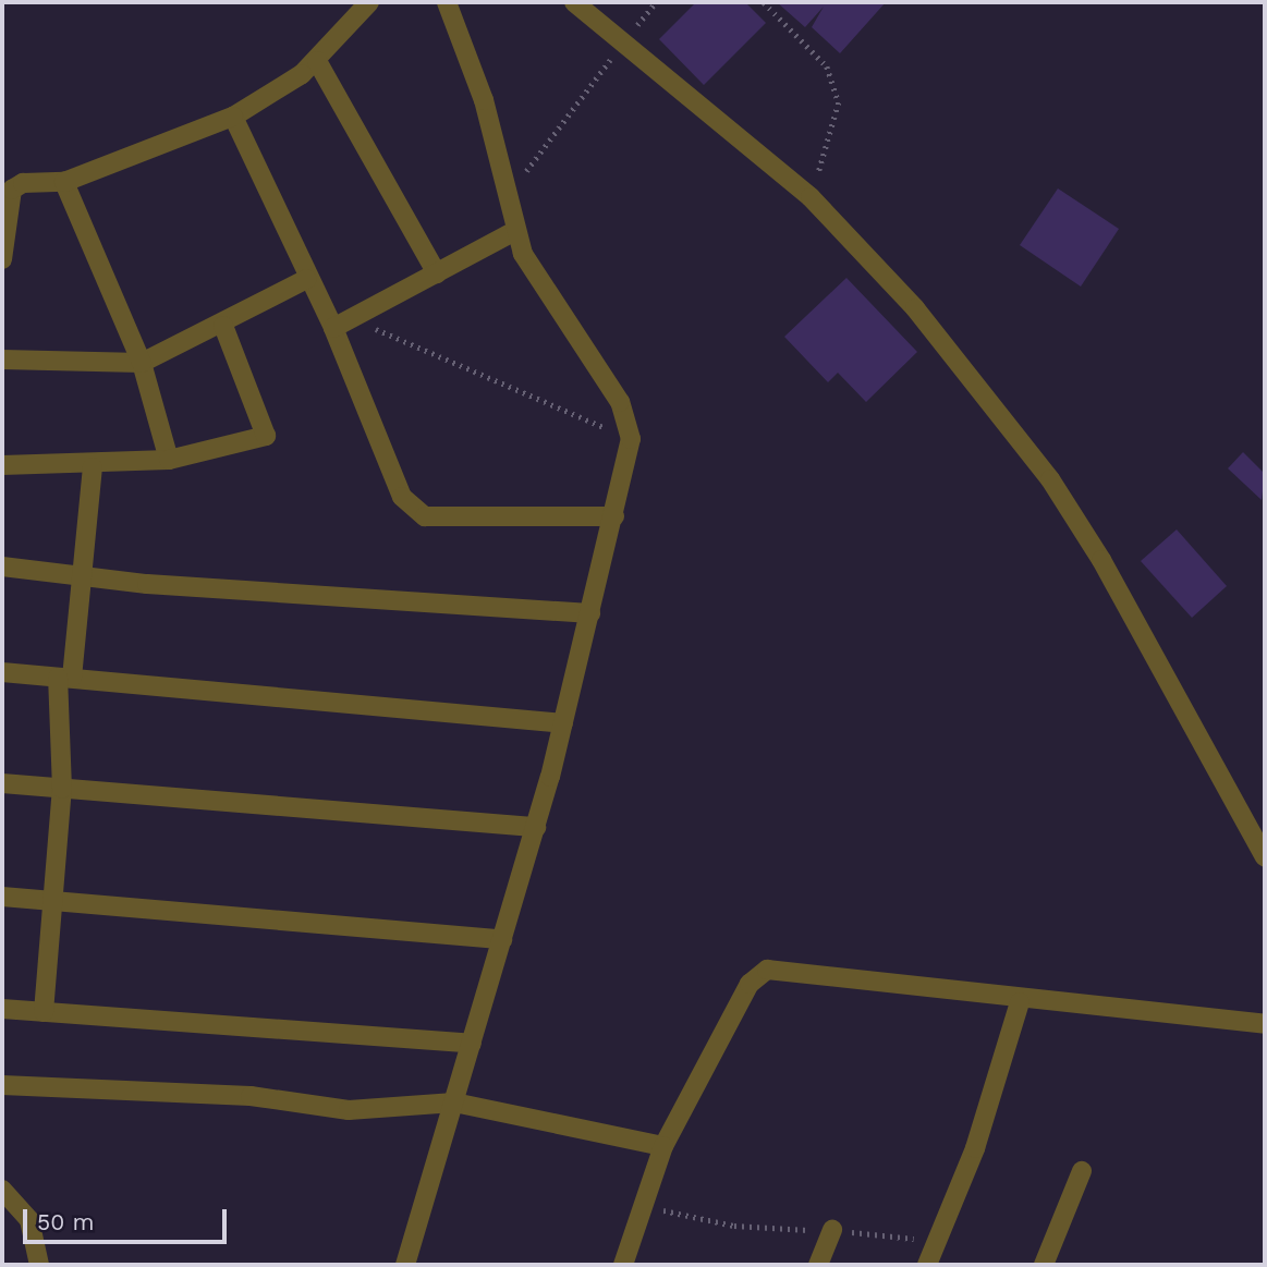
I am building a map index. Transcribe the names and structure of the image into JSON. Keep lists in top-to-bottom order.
{
  "scale_bar": "50 m"
}
